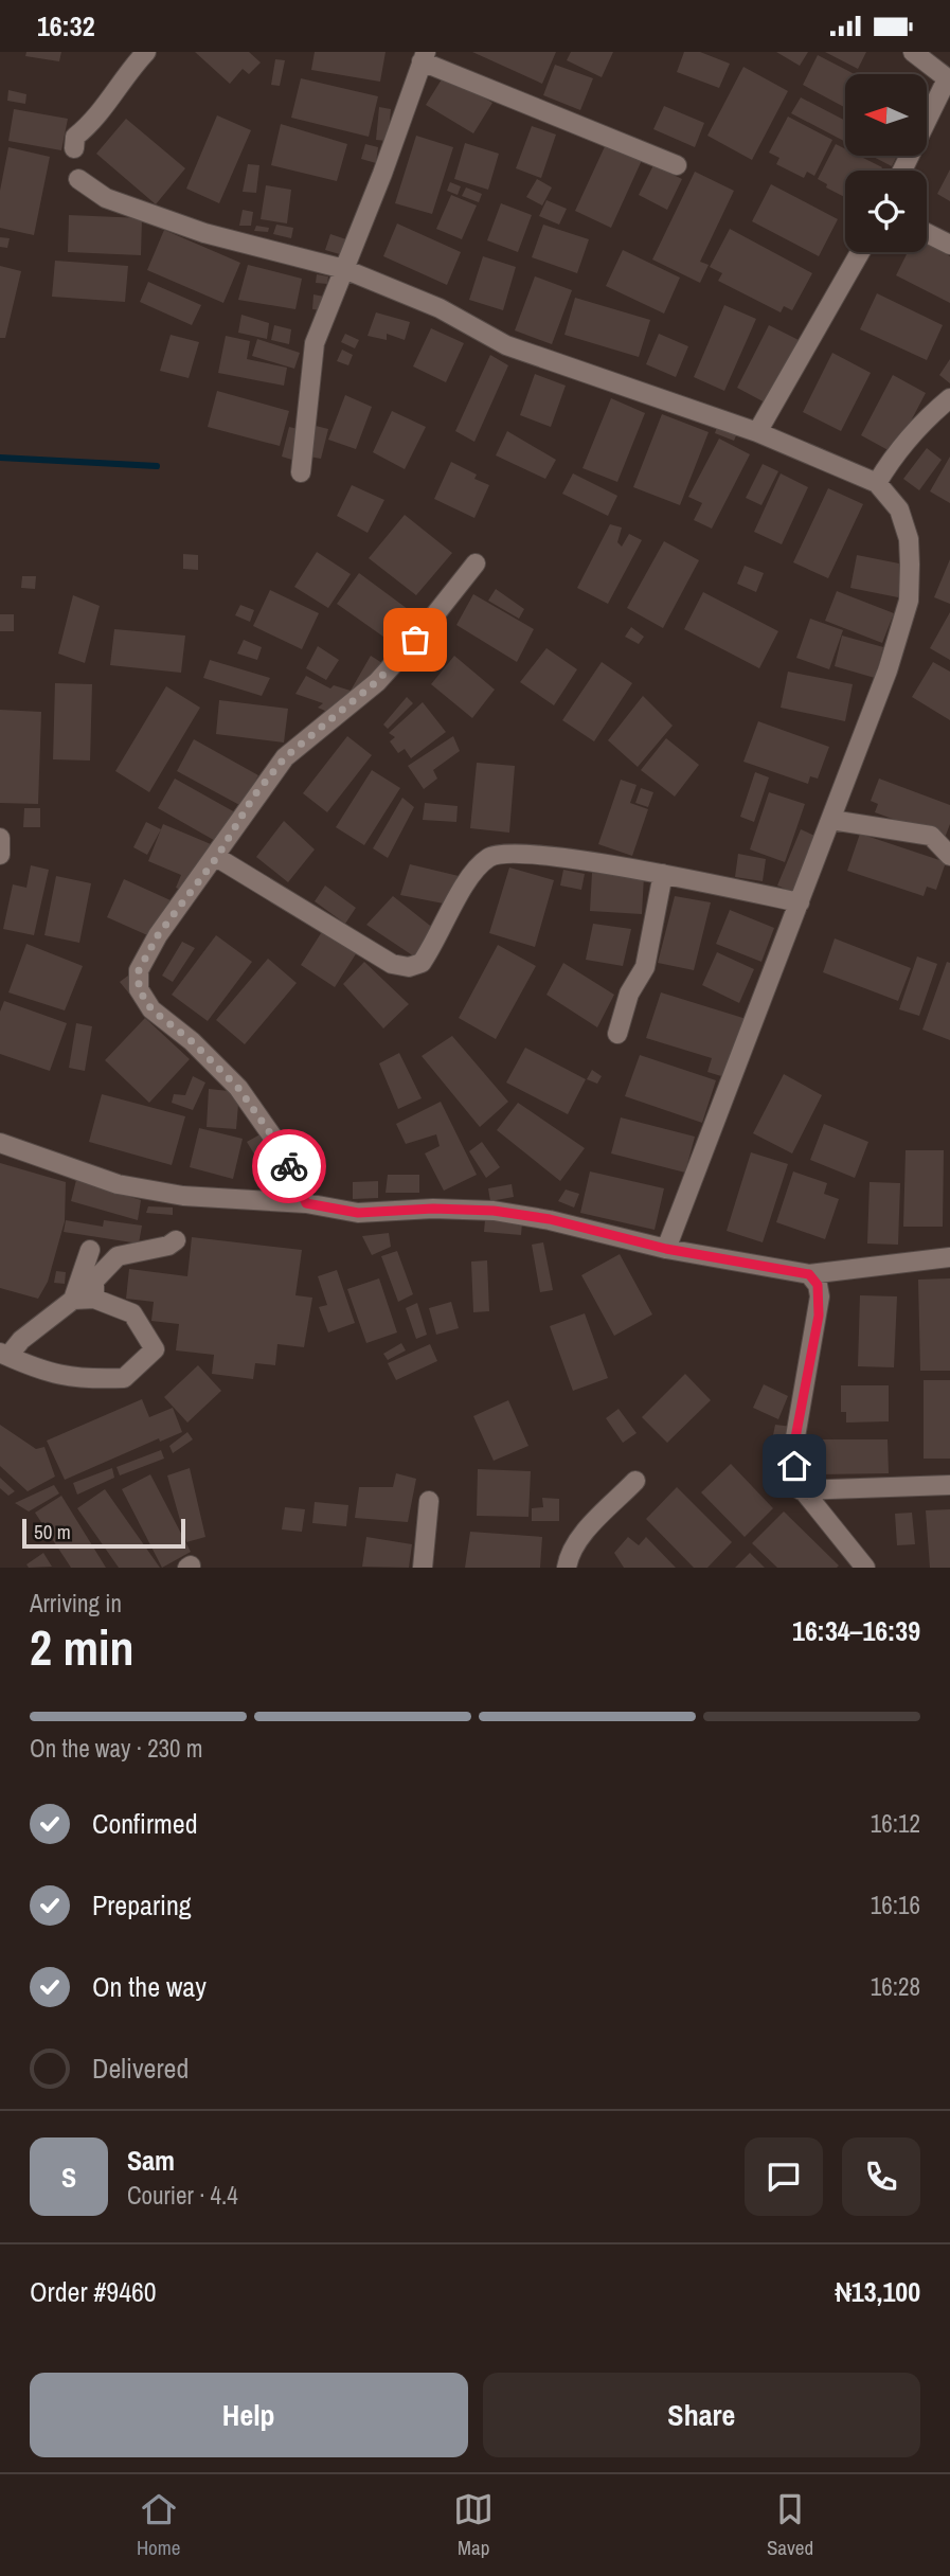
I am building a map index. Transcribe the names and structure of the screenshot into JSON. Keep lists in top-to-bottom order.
{
  "scale_bar": "50 m",
  "north": "left",
  "page": {
    "status": "16:32",
    "scale": "50 m",
    "heading": ["2 min", "Arriving in", "16:34–16:39"],
    "panel": [
      "Sam",
      "Courier · 4.4",
      "Order #9460",
      "₦13,100"
    ],
    "bar": "On the way · 230 m",
    "list": [
      ["Confirmed", "16:12"],
      ["Preparing", "16:16"],
      ["On the way", "16:28"],
      "Delivered"
    ],
    "round": "S",
    "buttons": ["Help", "Share"],
    "tabs": ["Home", "Map", "Saved"]
  }
}
